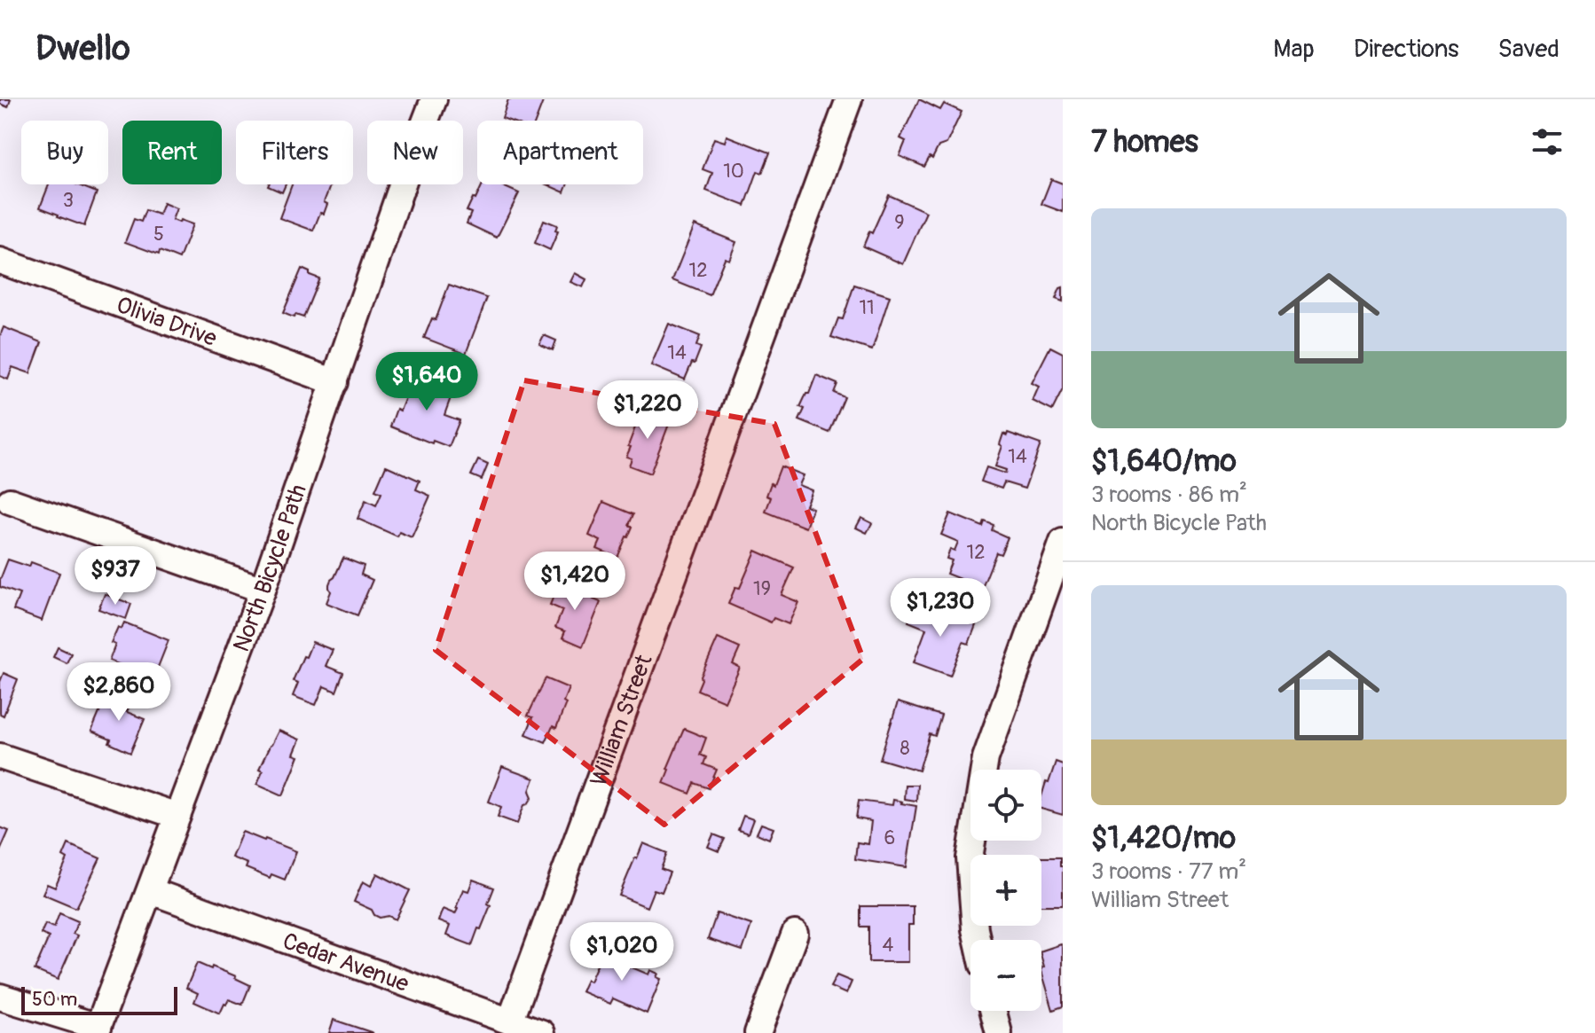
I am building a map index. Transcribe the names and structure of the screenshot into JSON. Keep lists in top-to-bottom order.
{
  "streets": {
    "street": [
      "Olivia Drive",
      "North Bicycle Path",
      "William Street",
      "Cedar Avenue"
    ]
  },
  "crossings": [
    ["Olivia Drive", "North Bicycle Path"],
    ["North Bicycle Path", "Cedar Avenue"],
    ["William Street", "Cedar Avenue"]
  ],
  "house_numbers": [
    "10",
    "3",
    "9",
    "5",
    "12",
    "11",
    "14",
    "14",
    "12",
    "19",
    "8",
    "6",
    "4"
  ],
  "scale_bar": "50 m",
  "page": {
    "header": "Dwello",
    "nav": ["Map", "Directions", "Saved"],
    "heading": "7 homes",
    "chip": [
      "Buy",
      "Rent",
      "Filters",
      "New",
      "Apartment"
    ],
    "list": [
      {
        "name": "$1,640/mo",
        "note": "3 rooms · 86 m² · North Bicycle Path"
      },
      {
        "name": "$1,420/mo",
        "note": "3 rooms · 77 m² · William Street"
      }
    ],
    "price": [
      "$1,640",
      "$1,220",
      "$937",
      "$1,420",
      "$1,230",
      "$2,860",
      "$1,020"
    ],
    "map_buttons": ["+", "−"],
    "scale": "50 m"
  }
}
